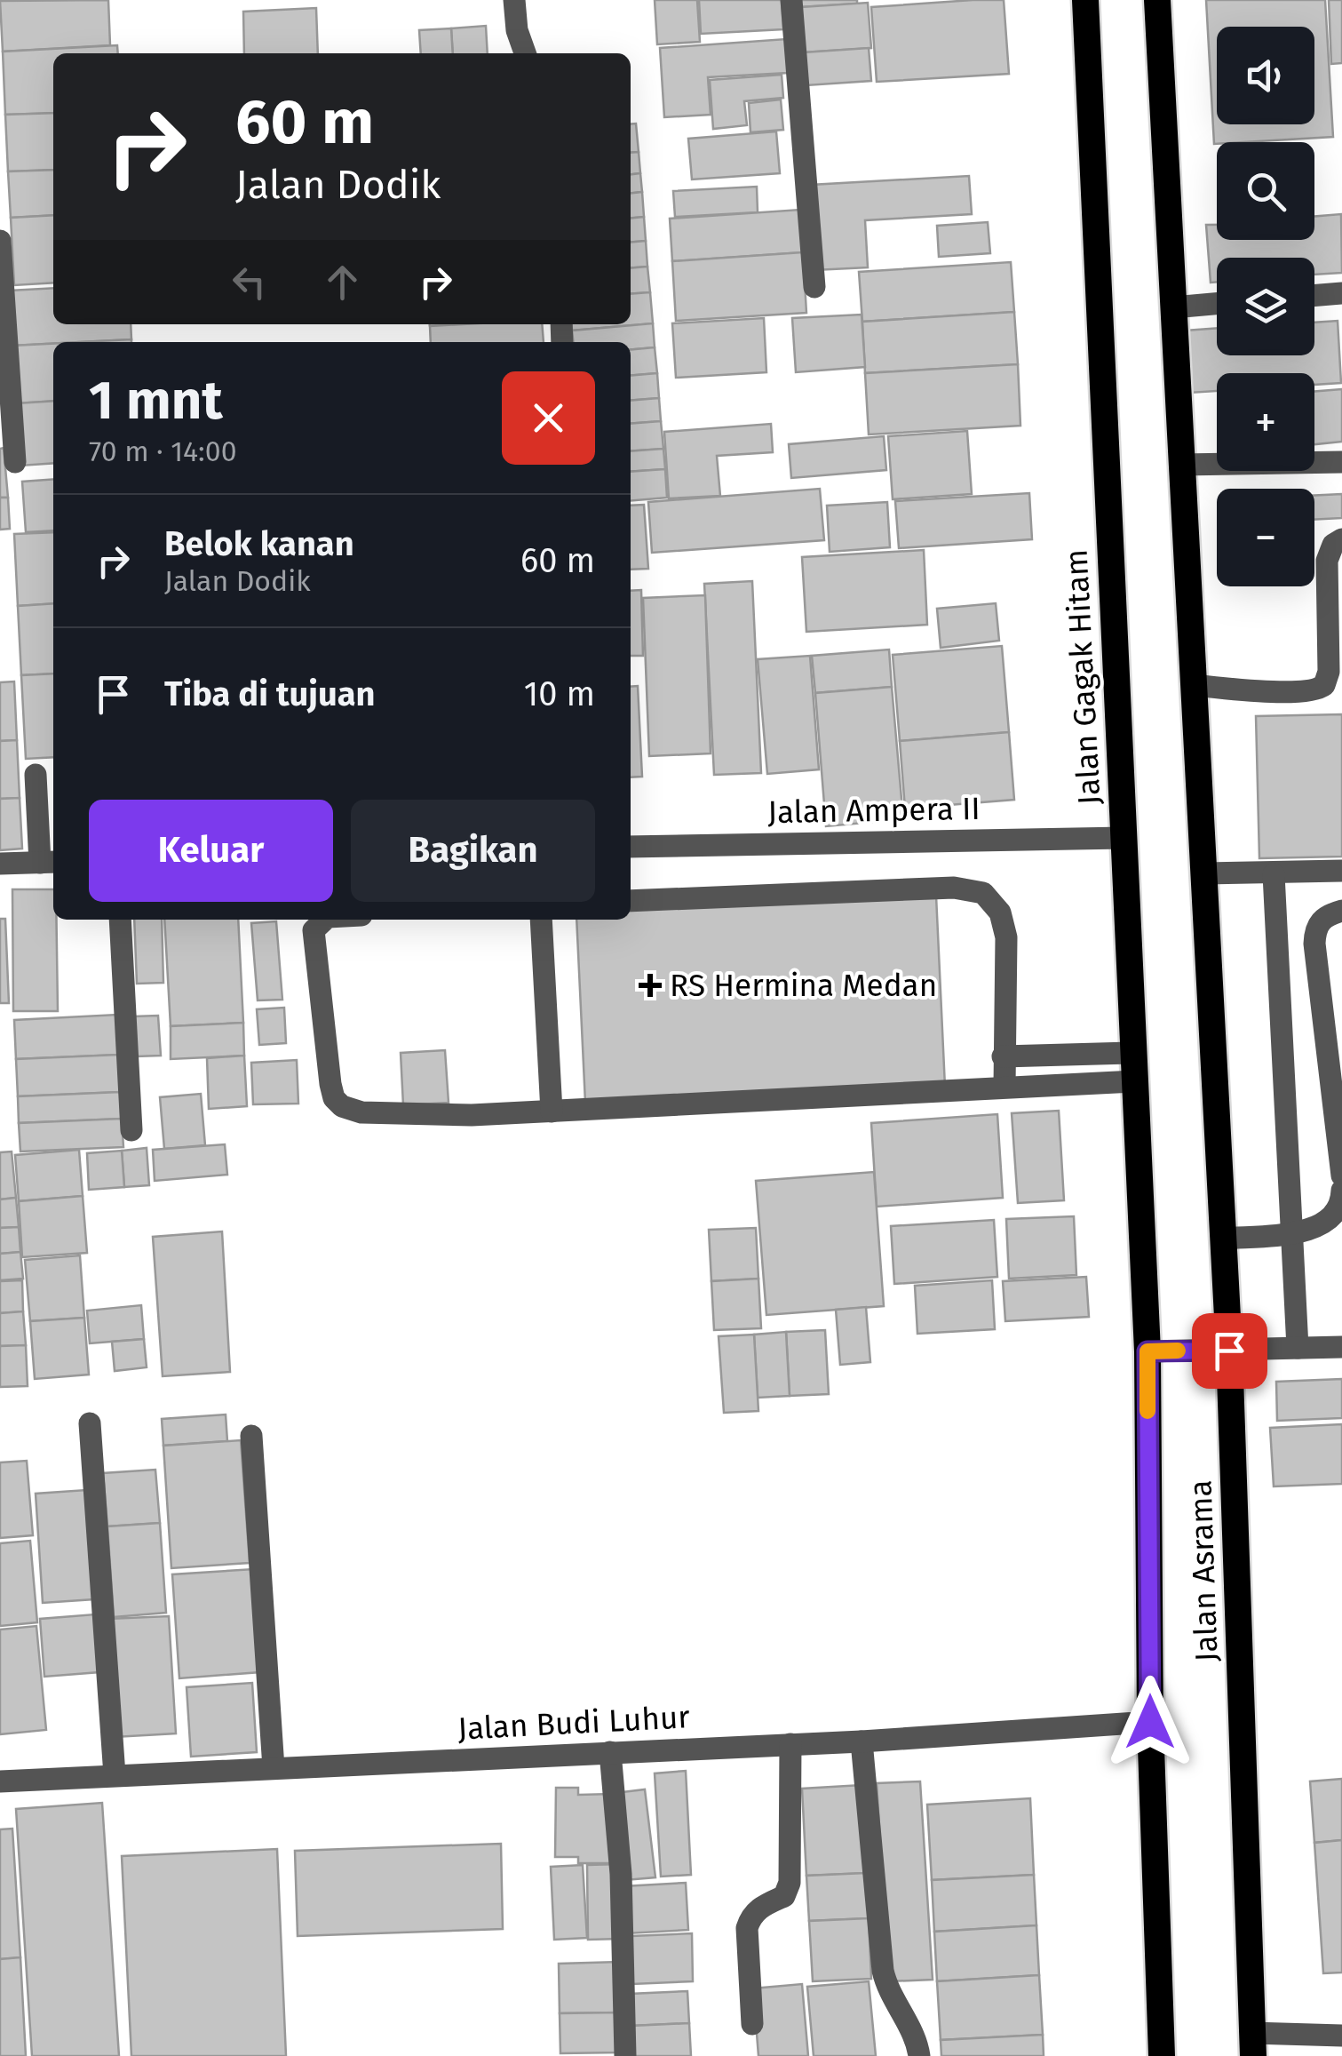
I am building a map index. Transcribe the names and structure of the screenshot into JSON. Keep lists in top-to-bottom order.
{
  "streets": {
    "highway": ["Jalan Gagak Hitam", "Jalan Asrama"],
    "street": ["Jalan Ampera II", "Jalan Budi Luhur"]
  },
  "crossings": [
    ["Jalan Gagak Hitam", "Jalan Ampera II"],
    ["Jalan Gagak Hitam", "Jalan Asrama"],
    ["Jalan Asrama", "Jalan Budi Luhur"]
  ],
  "places": {
    "health": ["RS Hermina Medan"]
  },
  "page": {
    "map_buttons": ["+", "−"],
    "turn": ["60 m", "Jalan Dodik"],
    "heading": ["1 mnt", "70 m · 14:00"],
    "list": [
      {
        "name": "Belok kanan",
        "note": "Jalan Dodik",
        "value": "60 m"
      },
      {
        "name": "Tiba di tujuan",
        "value": "10 m"
      }
    ],
    "buttons": ["Keluar", "Bagikan"]
  }
}
